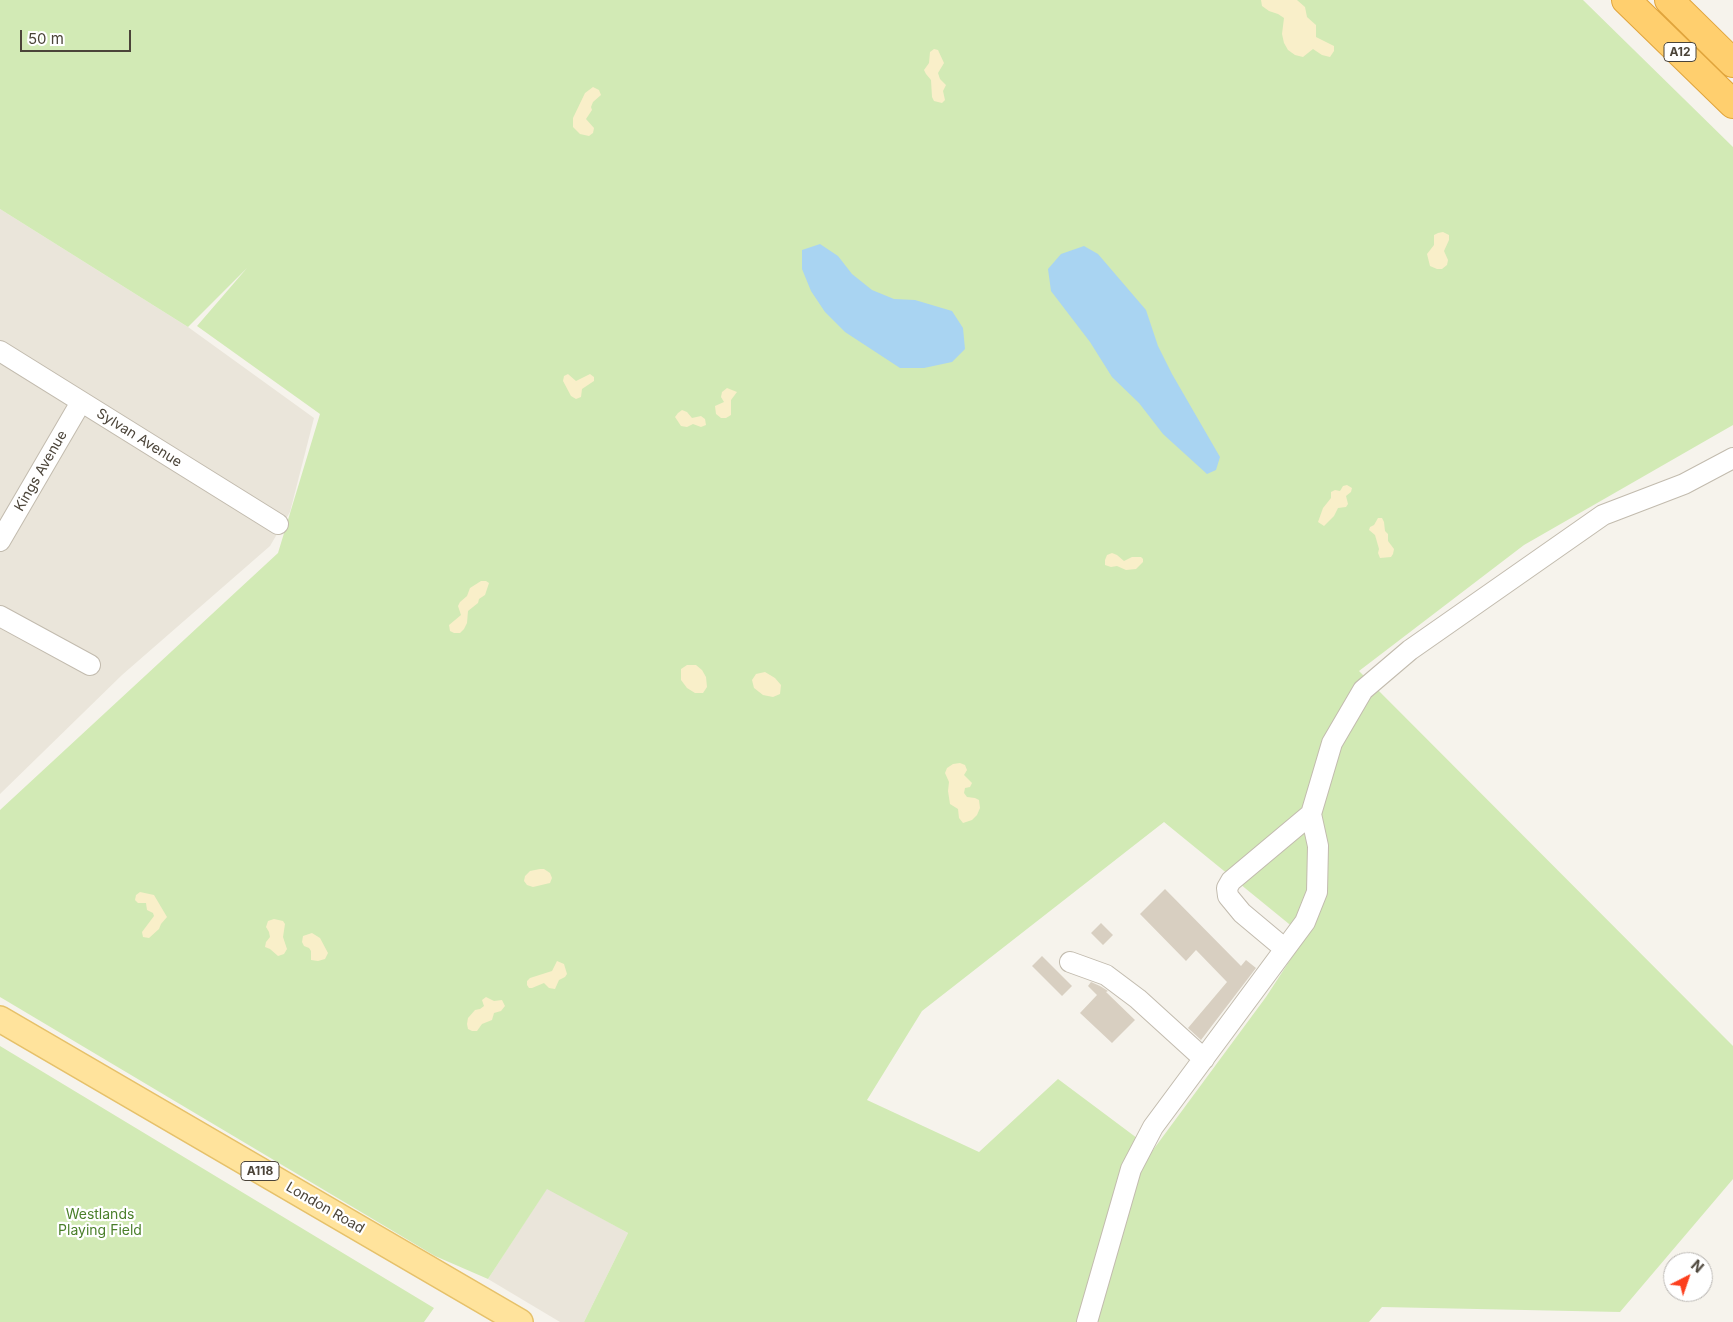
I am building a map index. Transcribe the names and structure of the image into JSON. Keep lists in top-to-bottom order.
{
  "streets": {
    "highway": ["A12"],
    "main road": ["A118", "London Road"],
    "street": ["Sylvan Avenue", "Kings Avenue"]
  },
  "crossings": [
    ["Sylvan Avenue", "Kings Avenue"]
  ],
  "parks": ["Westlands Playing Field"],
  "scale_bar": "50 m",
  "north": "top right"
}
